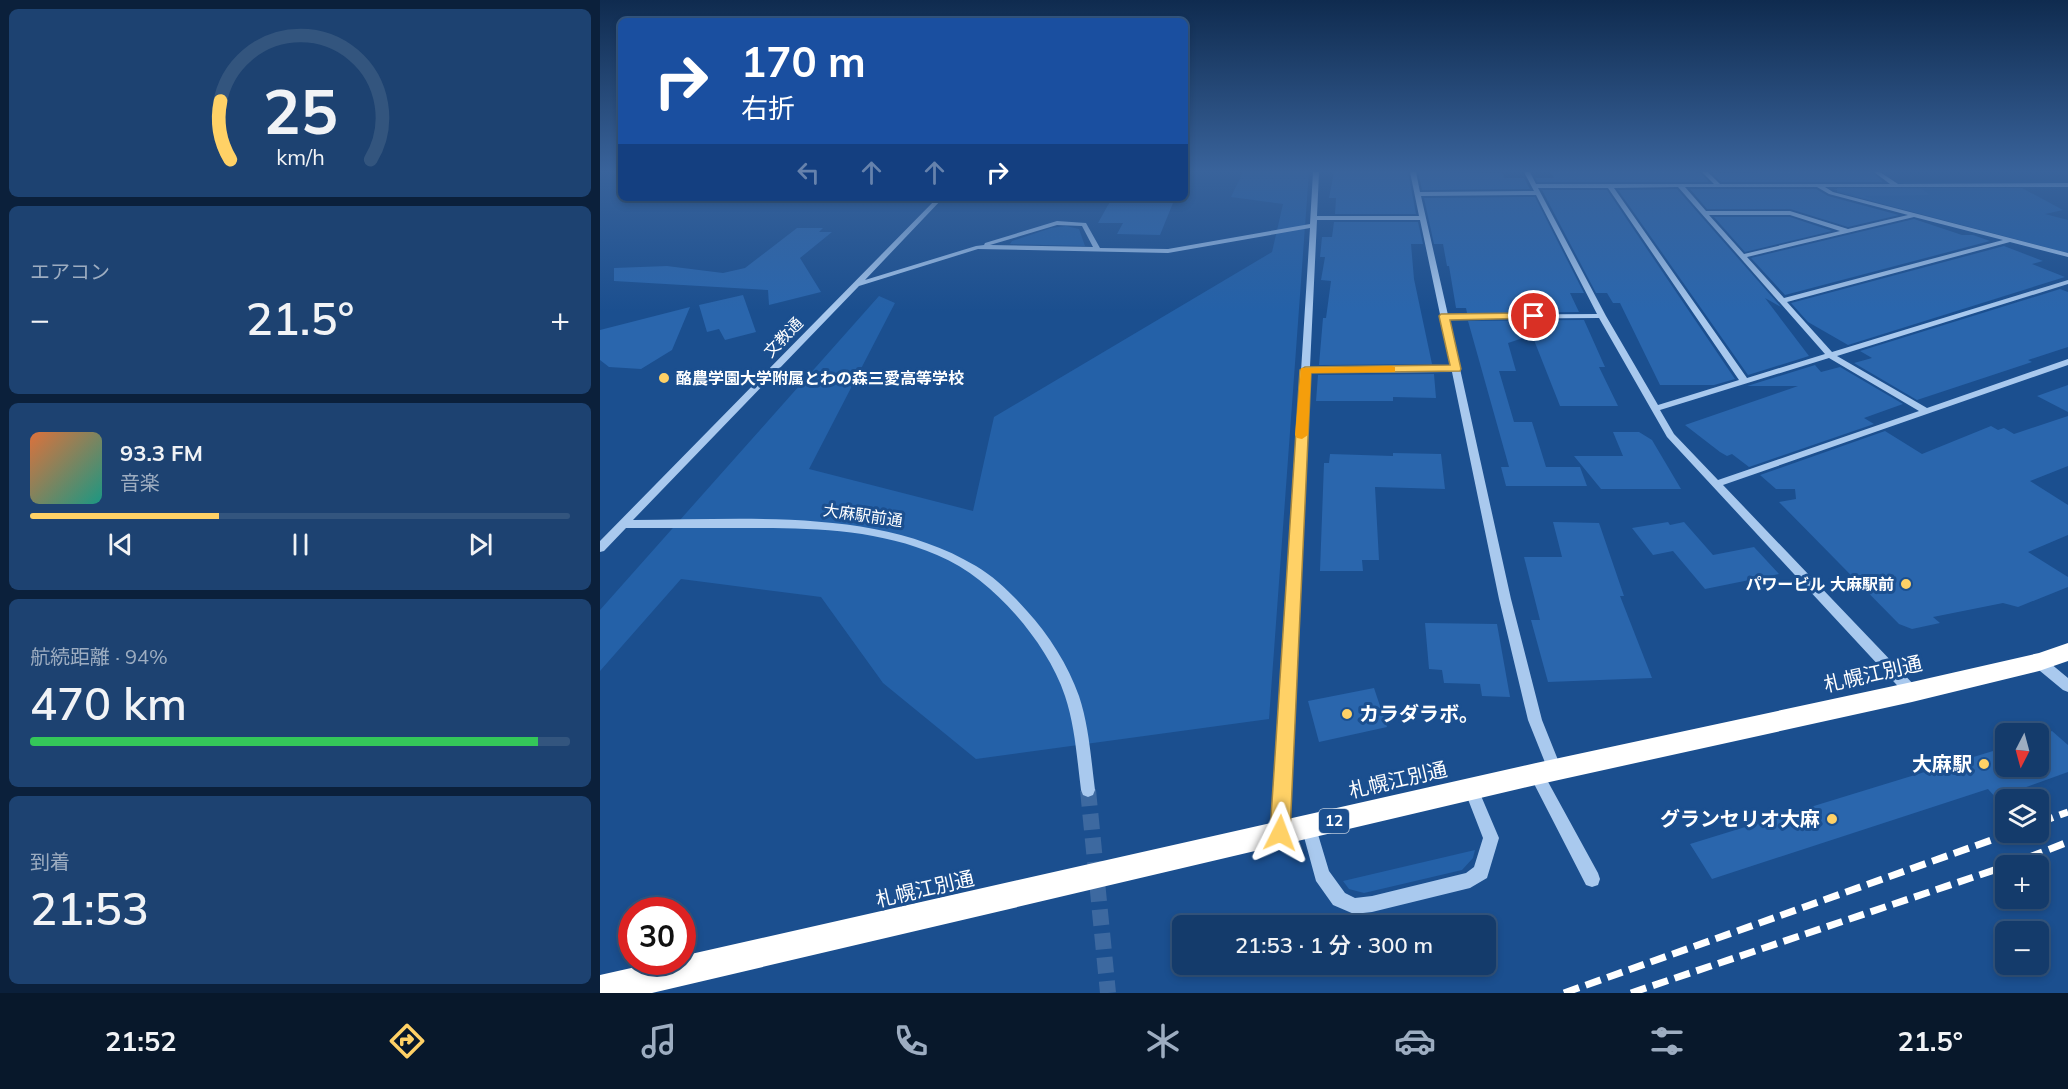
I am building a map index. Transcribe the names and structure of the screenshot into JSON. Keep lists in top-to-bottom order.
{
  "streets": {
    "highway": ["札幌江別通", "12"],
    "street": ["文教通", "大麻駅前通"]
  },
  "crossings": [
    ["文教通", "大麻駅前通"]
  ],
  "places": [
    "酪農学園大学附属とわの森三愛高等学校",
    "パワービル 大麻駅前",
    "カラダラボ。",
    "大麻駅",
    "グランセリオ大麻"
  ],
  "north": "bottom",
  "page": {
    "turn": ["170 m", "右折"],
    "tile": [
      "エアコン",
      ["航続距離 · 94%", "470 km"],
      ["到着", "21:53"]
    ],
    "heat": ["−", "21.5°", "+"],
    "song": ["93.3 FM", "音楽"],
    "map_buttons": ["+", "−"],
    "limit": "30",
    "trip": "21:53 · 1 分 · 300 m",
    "tabs": ["21:52", "21.5°"],
    "gauge": ["25", "km/h"]
  }
}
